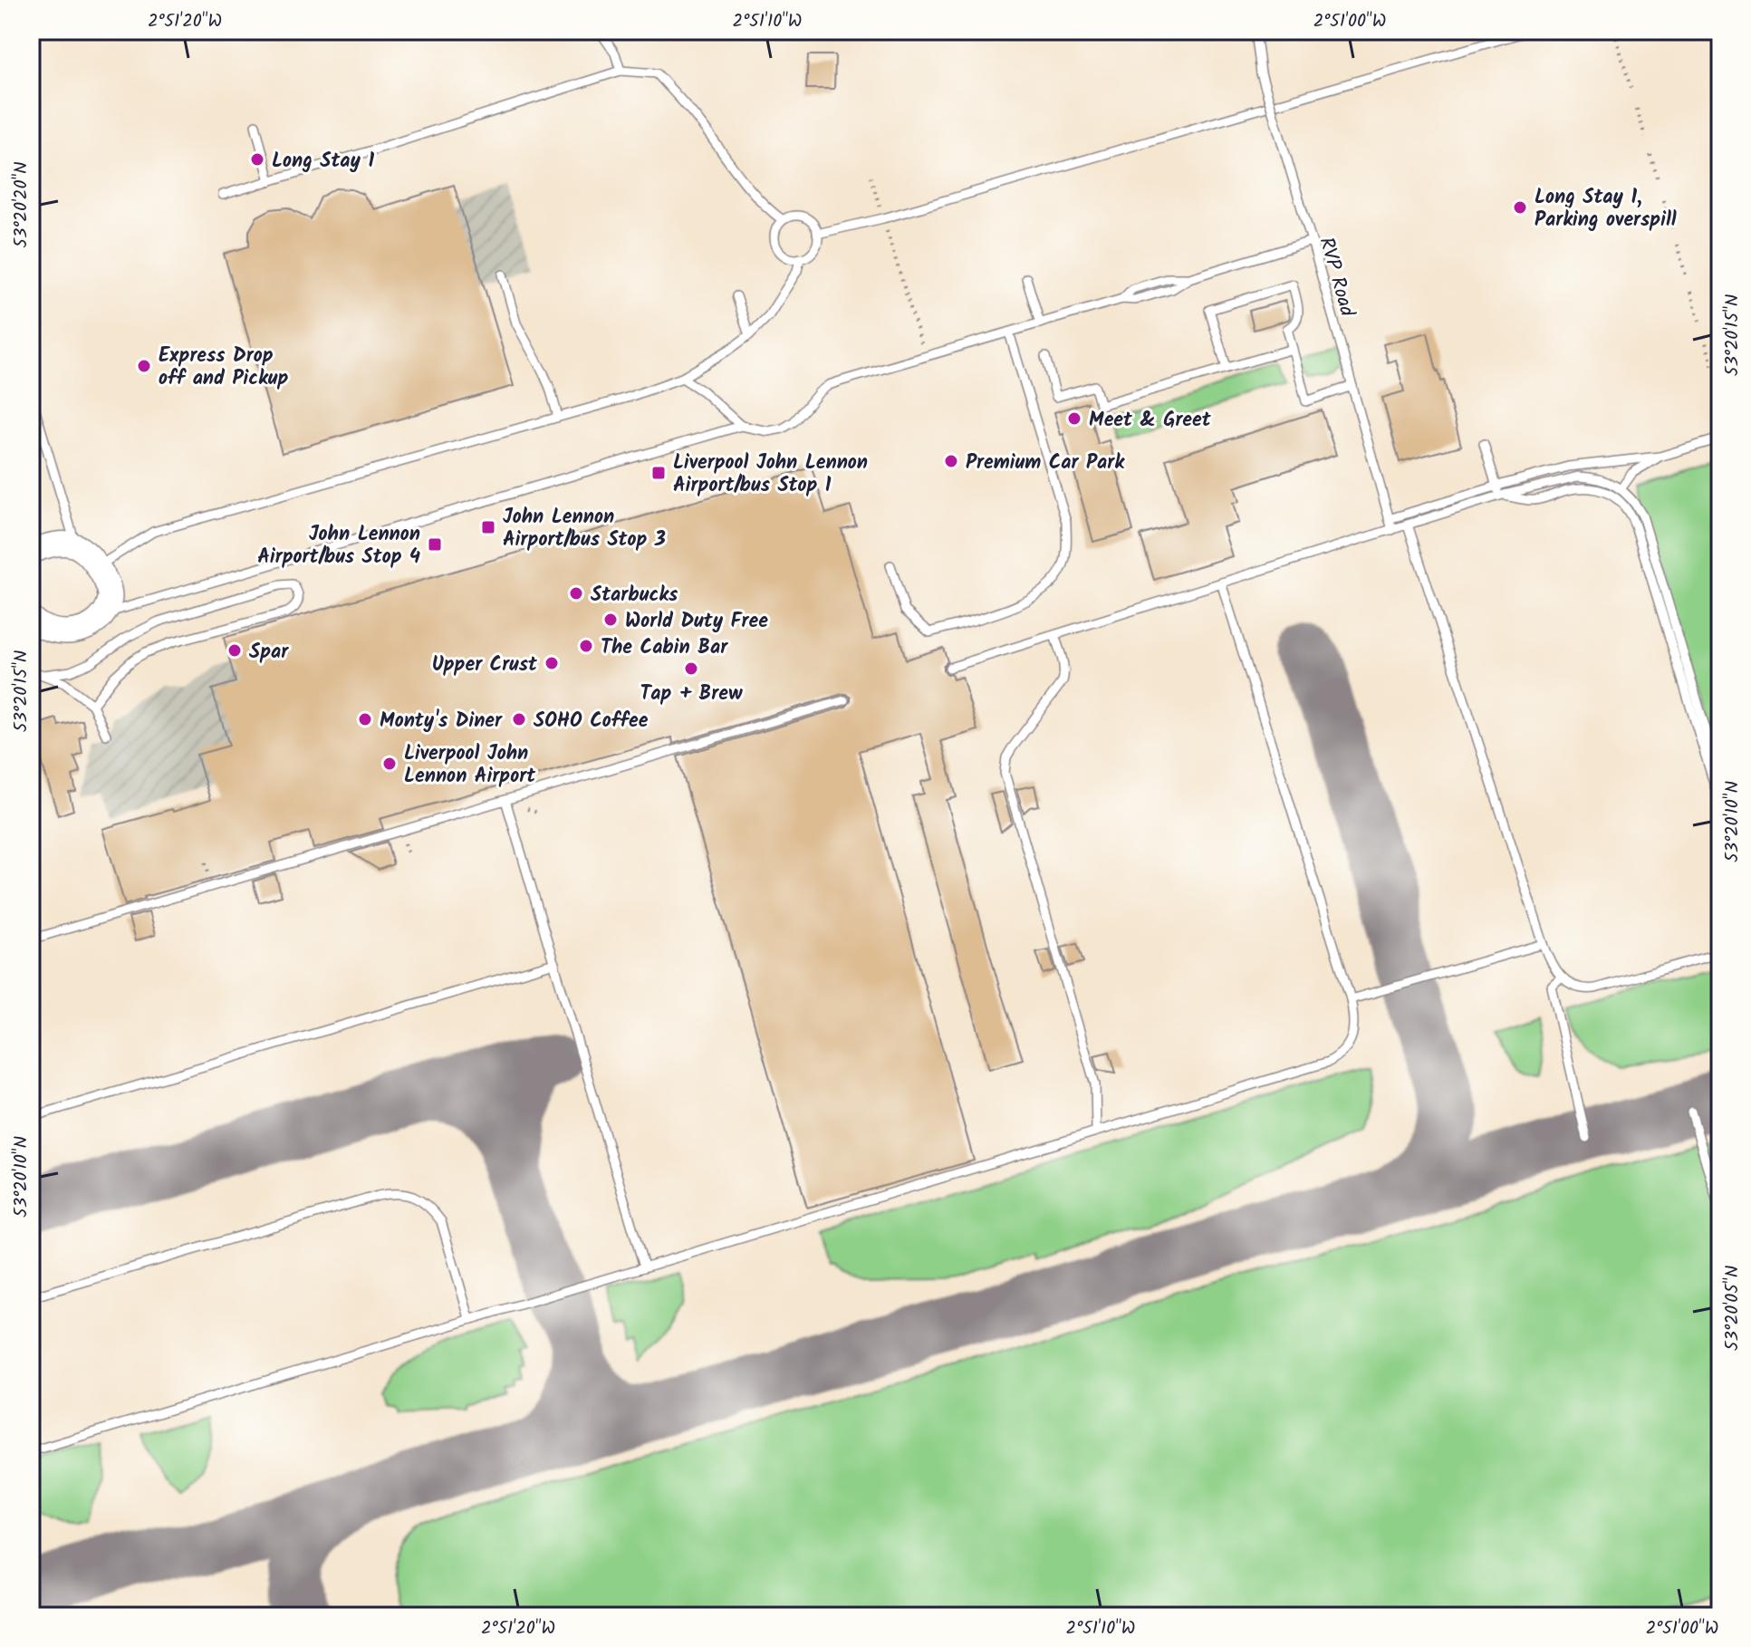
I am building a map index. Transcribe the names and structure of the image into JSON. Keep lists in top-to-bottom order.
{
  "streets": {
    "lane": ["RVP Road"]
  },
  "places": {
    "other": [
      "Long Stay 1",
      "Long Stay 1, Parking overspill",
      "Express Drop off and Pickup",
      "Meet & Greet",
      "Premium Car Park",
      "Starbucks",
      "World Duty Free",
      "The Cabin Bar",
      "Spar",
      "Upper Crust",
      "Tap + Brew",
      "Monty's Diner",
      "SOHO Coffee",
      "Liverpool John Lennon Airport"
    ],
    "transit": ["Liverpool John Lennon Airport/bus Stop 1", "John Lennon Airport/bus Stop 3", "John Lennon Airport/bus Stop 4"]
  },
  "coordinates": [
    "2°51'20\"W",
    "2°51'10\"W",
    "2°51'00\"W",
    "53°20'20\"N",
    "53°20'15\"N",
    "53°20'10\"N",
    "53°20'05\"N"
  ]
}
